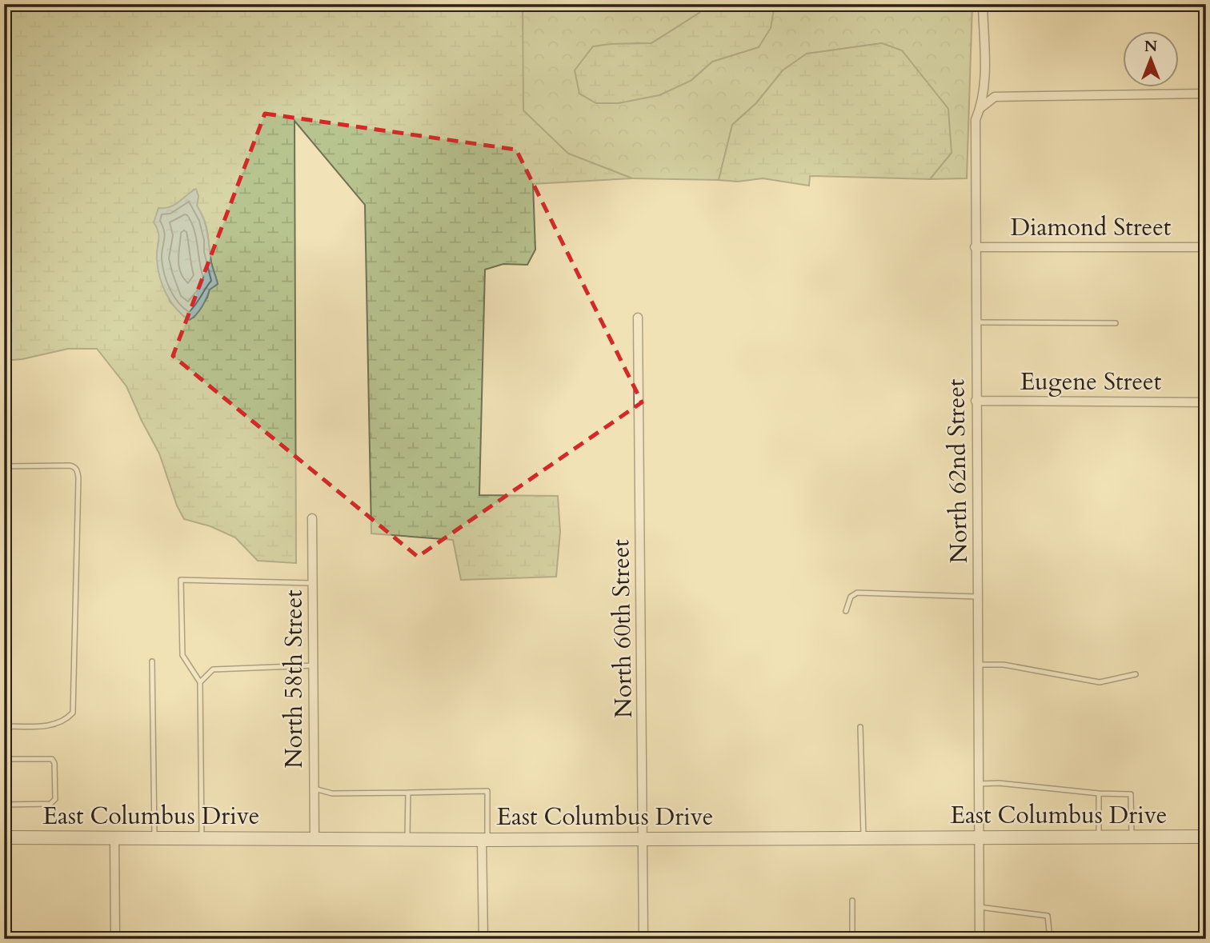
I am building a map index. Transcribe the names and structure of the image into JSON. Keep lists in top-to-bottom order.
{
  "streets": {
    "main road": ["East Columbus Drive"],
    "street": [
      "Diamond Street",
      "Eugene Street",
      "North 62nd Street",
      "North 60th Street",
      "North 58th Street"
    ]
  },
  "crossings": [
    ["Diamond Street", "North 62nd Street"],
    ["Eugene Street", "North 62nd Street"],
    ["North 62nd Street", "East Columbus Drive"],
    ["North 60th Street", "East Columbus Drive"],
    ["North 58th Street", "East Columbus Drive"]
  ],
  "north": "top"
}
